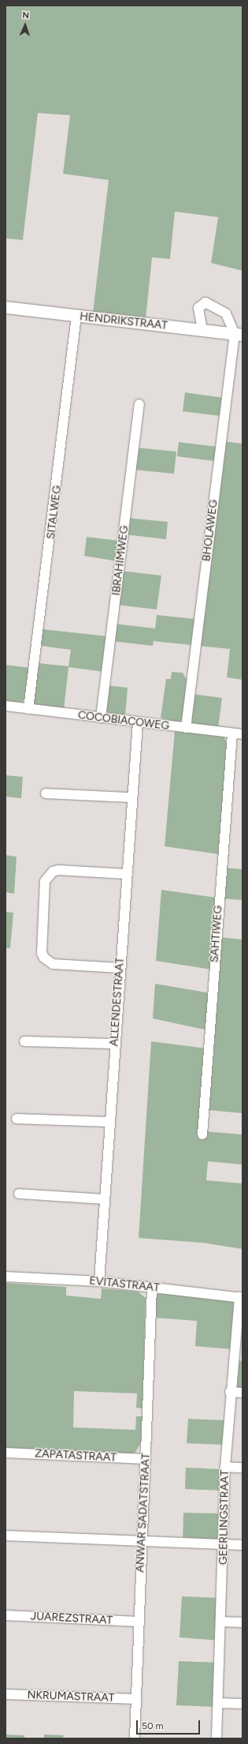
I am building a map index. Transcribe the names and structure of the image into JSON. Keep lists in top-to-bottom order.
{
  "streets": {
    "street": [
      "HENDRIKSTRAAT",
      "SITALWEG",
      "BHOLAWEG",
      "IBRAHIMWEG",
      "COCOBIACOWEG",
      "SAHTIWEG",
      "ALLENDESTRAAT",
      "EVITASTRAAT",
      "ZAPATASTRAAT",
      "ANWAR SADATSTRAAT",
      "GEERLINGSTRAAT",
      "JUAREZSTRAAT",
      "NKRUMASTRAAT"
    ]
  },
  "crossings": [
    ["HENDRIKSTRAAT", "SITALWEG"],
    ["HENDRIKSTRAAT", "BHOLAWEG"],
    ["SITALWEG", "COCOBIACOWEG"],
    ["BHOLAWEG", "COCOBIACOWEG"],
    ["IBRAHIMWEG", "COCOBIACOWEG"],
    ["COCOBIACOWEG", "SAHTIWEG"],
    ["COCOBIACOWEG", "ALLENDESTRAAT"],
    ["ALLENDESTRAAT", "EVITASTRAAT"],
    ["EVITASTRAAT", "ANWAR SADATSTRAAT"],
    ["EVITASTRAAT", "GEERLINGSTRAAT"],
    ["ZAPATASTRAAT", "ANWAR SADATSTRAAT"],
    ["ANWAR SADATSTRAAT", "JUAREZSTRAAT"],
    ["ANWAR SADATSTRAAT", "NKRUMASTRAAT"]
  ],
  "scale_bar": "50 m",
  "north": "top"
}
